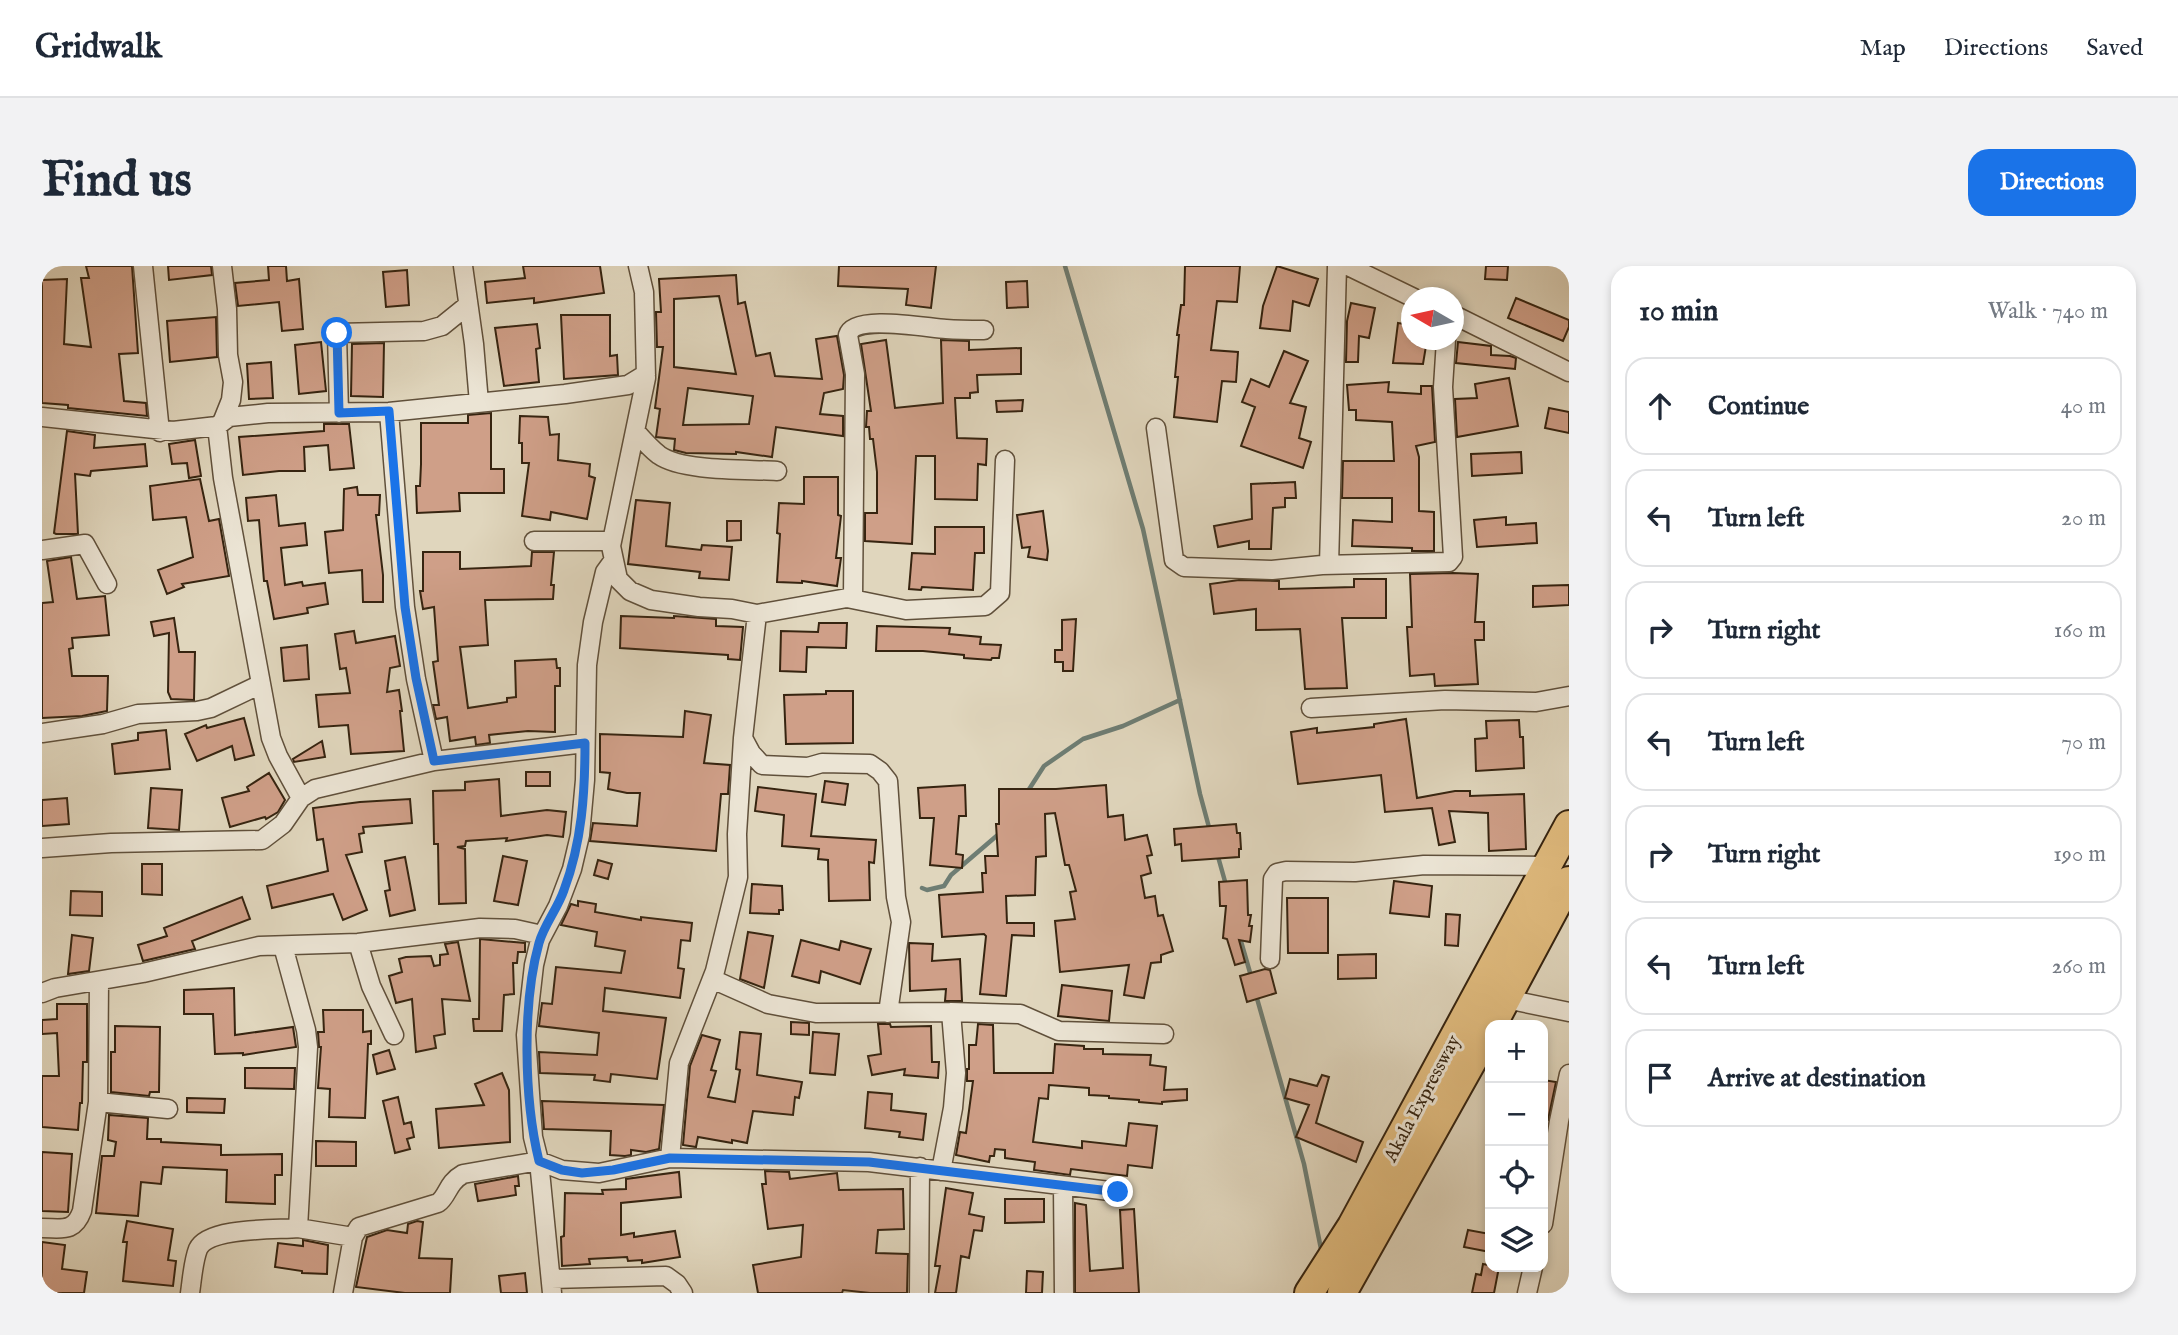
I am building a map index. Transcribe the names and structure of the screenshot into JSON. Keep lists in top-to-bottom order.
{
  "streets": {
    "main road": ["Akala Expressway"]
  },
  "north": "left",
  "page": {
    "header": "Gridwalk",
    "nav": ["Map", "Directions", "Saved"],
    "buttons": "Directions",
    "title": "Find us",
    "heading": ["10 min", "Walk · 740 m"],
    "list": [
      ["Continue", "40 m"],
      ["Turn left", "20 m"],
      ["Turn right", "160 m"],
      ["Turn left", "70 m"],
      ["Turn right", "190 m"],
      ["Turn left", "260 m"],
      "Arrive at destination"
    ],
    "map_buttons": ["+", "−"]
  }
}
